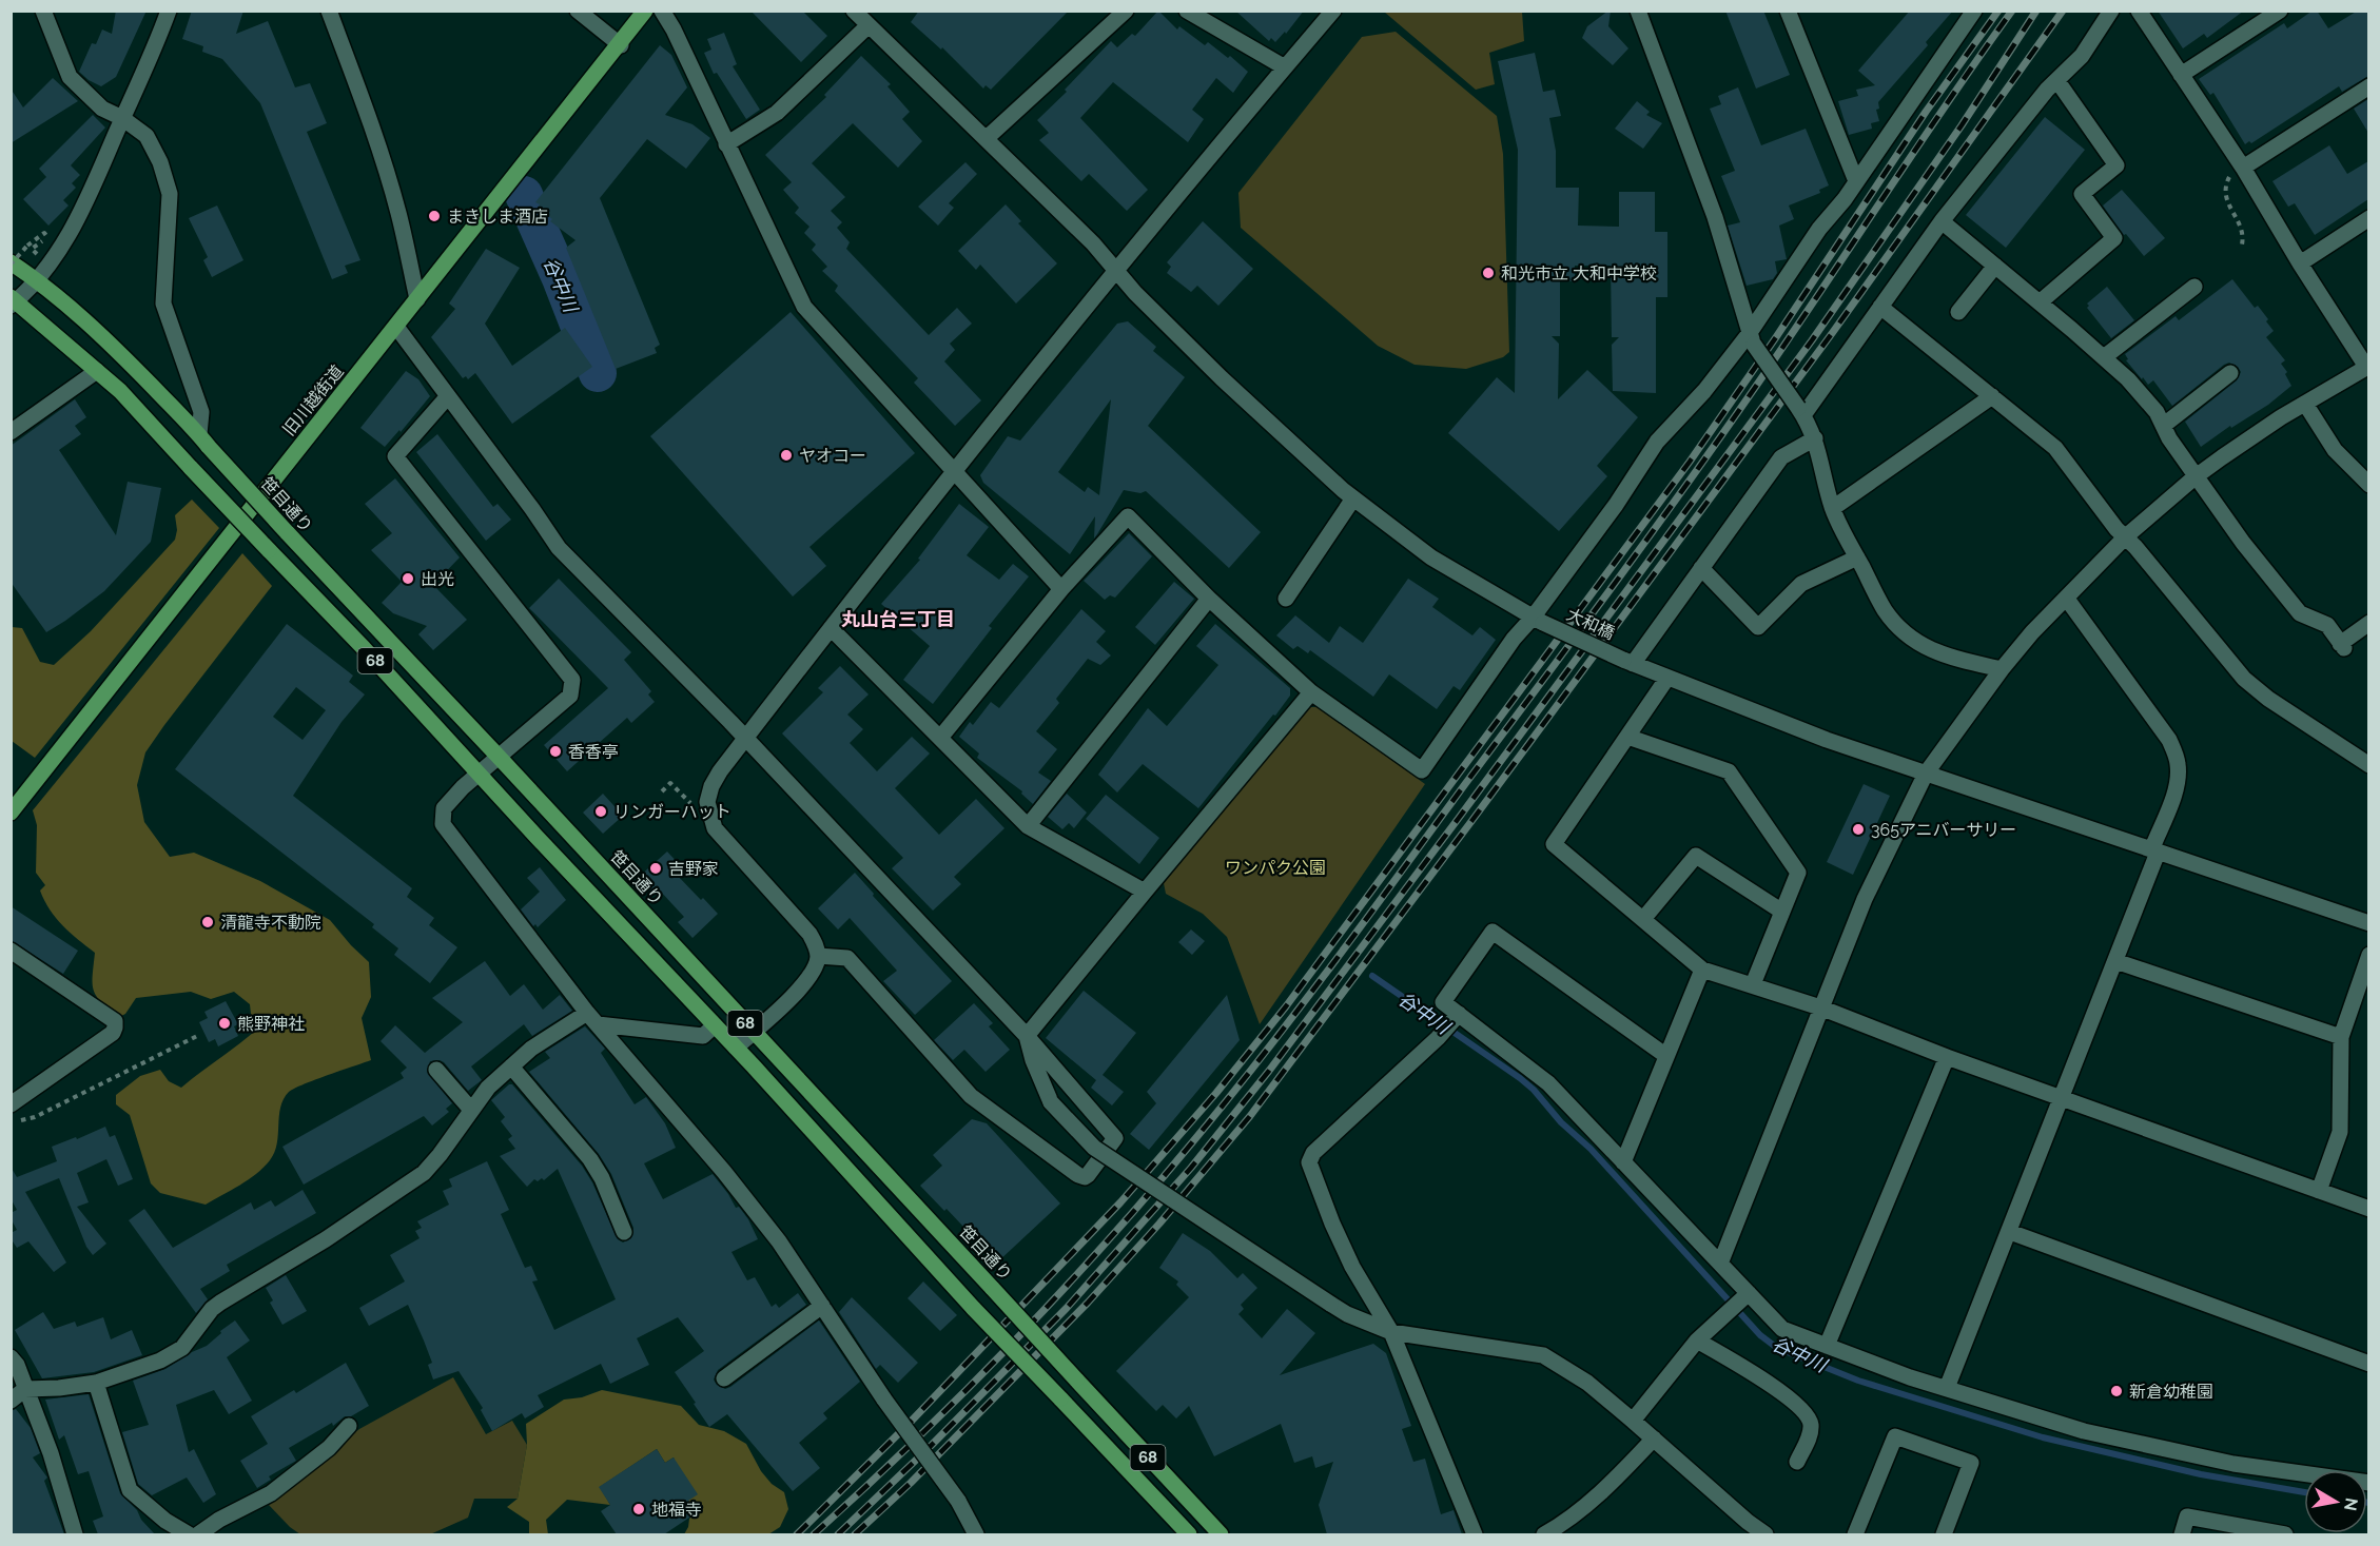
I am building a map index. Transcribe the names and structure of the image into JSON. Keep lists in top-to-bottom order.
{
  "streets": {
    "main road": ["旧川越街道", "笹目通り", "68"],
    "street": ["大和橋"]
  },
  "districts": ["丸山台三丁目"],
  "water": ["谷中川"],
  "parks": ["ワンパク公園"],
  "places": [
    "まきしま酒店",
    "和光市立 大和中学校",
    "ヤオコー",
    "出光",
    "香香亭",
    "リンガーハット",
    "365アニバーサリー",
    "吉野家",
    "清龍寺不動院",
    "熊野神社",
    "新倉幼稚園",
    "地福寺"
  ],
  "north": "right"
}
